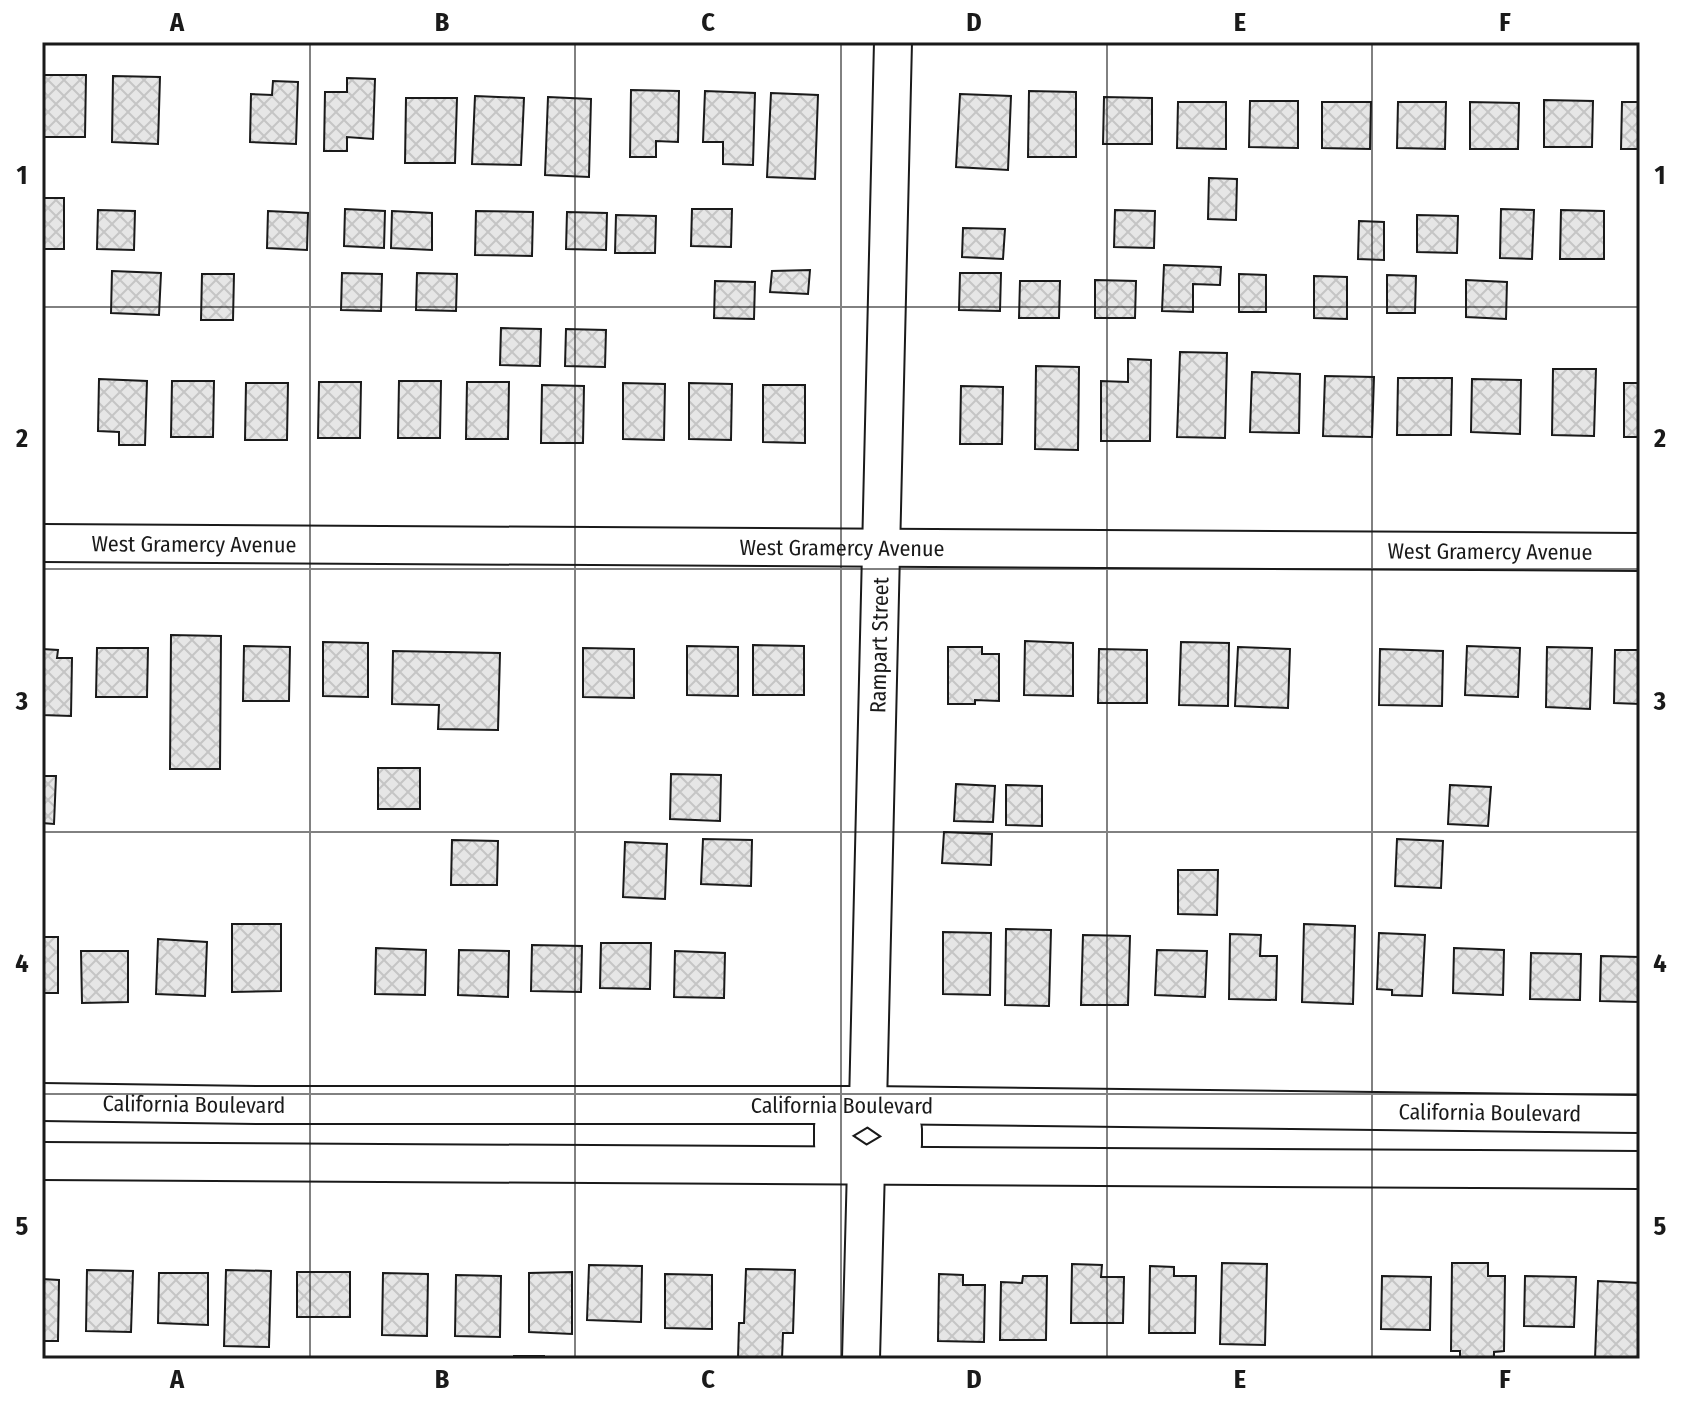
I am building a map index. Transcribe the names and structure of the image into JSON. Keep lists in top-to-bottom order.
{
  "streets": {
    "street": ["West Gramercy Avenue", "Rampart Street", "California Boulevard"]
  },
  "crossings": [
    ["West Gramercy Avenue", "Rampart Street"],
    ["Rampart Street", "California Boulevard"]
  ],
  "grid": {
    "columns": [
      "A",
      "B",
      "C",
      "D",
      "E",
      "F"
    ],
    "rows": [
      "1",
      "2",
      "3",
      "4",
      "5"
    ]
  }
}
